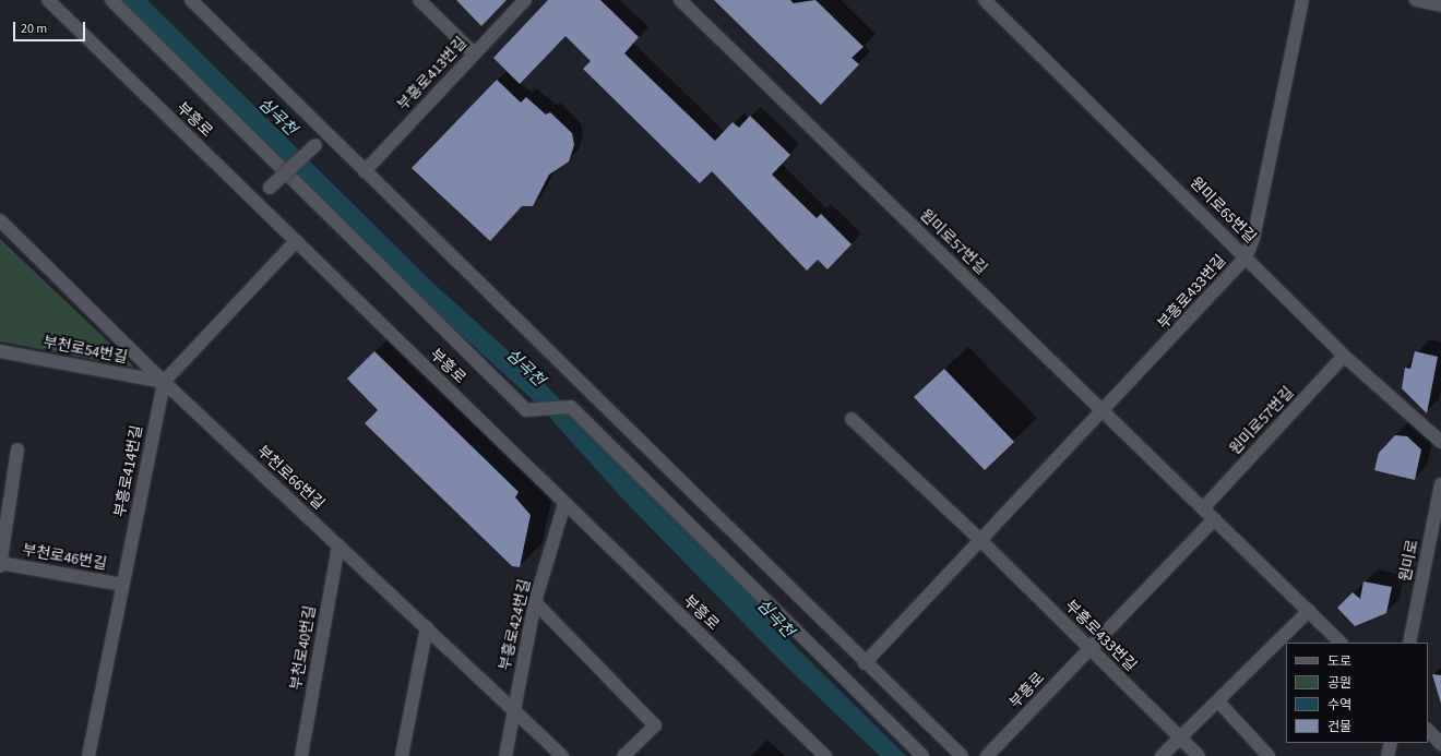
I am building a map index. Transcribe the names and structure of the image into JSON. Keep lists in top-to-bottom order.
{
  "streets": {
    "street": [
      "부흥로413번길",
      "부흥로",
      "원미로65번길",
      "원미로57번길",
      "부흥로433번길",
      "부천로54번길",
      "부흥로414번길",
      "부천로66번길",
      "부천로46번길",
      "원미로",
      "부흥로424번길",
      "부천로40번길"
    ]
  },
  "crossings": [
    ["부흥로", "부흥로433번길"],
    ["부흥로", "부흥로424번길"],
    ["원미로65번길", "원미로57번길"],
    ["원미로65번길", "부흥로433번길"],
    ["원미로57번길", "부흥로433번길"],
    ["부천로54번길", "부흥로414번길"],
    ["부천로54번길", "부천로66번길"],
    ["부흥로414번길", "부천로66번길"],
    ["부흥로414번길", "부천로46번길"],
    ["부천로66번길", "부흥로424번길"],
    ["부천로66번길", "부천로40번길"]
  ],
  "water": ["심곡천"],
  "legend": [
    "도로",
    "공원",
    "수역",
    "건물"
  ],
  "scale_bar": "20 m"
}
